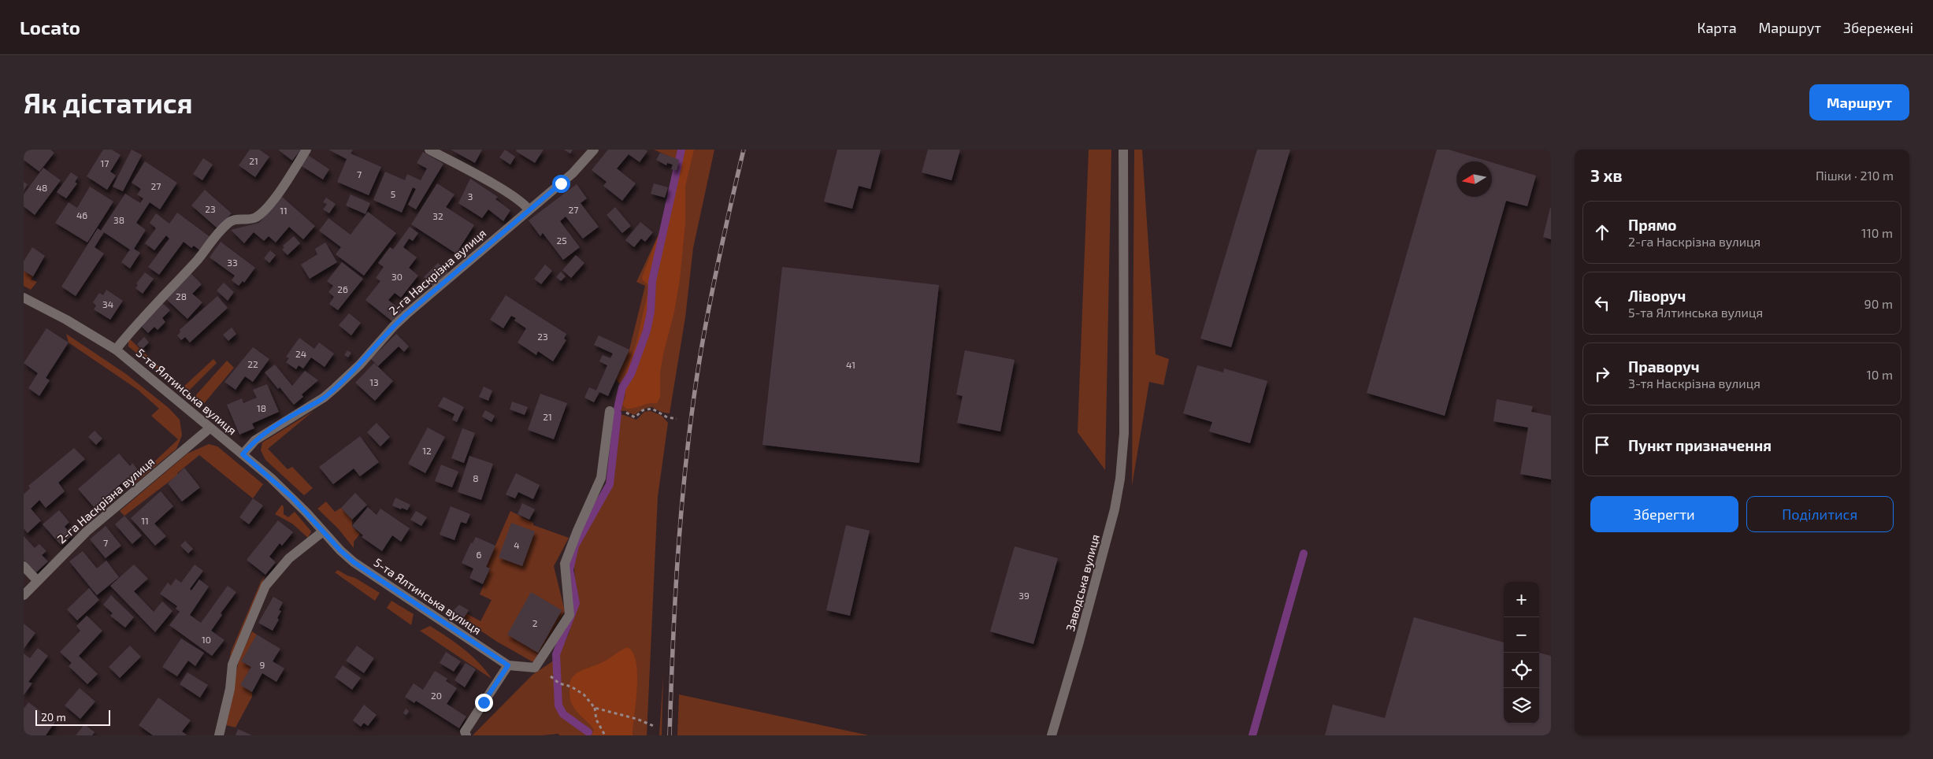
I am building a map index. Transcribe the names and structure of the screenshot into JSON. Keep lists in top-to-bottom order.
{
  "streets": {
    "street": ["2-га Наскрізна вулиця", "5-та Ялтинська вулиця", "Заводська вулиця"]
  },
  "crossings": [
    ["2-га Наскрізна вулиця", "5-та Ялтинська вулиця"]
  ],
  "house_numbers": [
    "21",
    "17",
    "7",
    "27",
    "48",
    "5",
    "3",
    "23",
    "27",
    "11",
    "46",
    "32",
    "38",
    "25",
    "33",
    "30",
    "26",
    "28",
    "34",
    "23",
    "24",
    "22",
    "41",
    "13",
    "18",
    "21",
    "12",
    "8",
    "11",
    "7",
    "4",
    "6",
    "39",
    "2",
    "10",
    "9",
    "20"
  ],
  "scale_bar": "20 m",
  "north": "left",
  "page": {
    "header": "Locato",
    "nav": ["Карта", "Маршрут", "Збережені"],
    "buttons": [
      "Маршрут",
      ["Зберегти", "Поділитися"]
    ],
    "title": "Як дістатися",
    "heading": ["3 хв", "Пішки · 210 m"],
    "list": [
      ["Прямо", "2-га Наскрізна вулиця", "110 m"],
      ["Ліворуч", "5-та Ялтинська вулиця", "90 m"],
      ["Праворуч", "3-тя Наскрізна вулиця", "10 m"],
      "Пункт призначення"
    ],
    "map_buttons": ["+", "−"],
    "scale": "20 m"
  }
}
